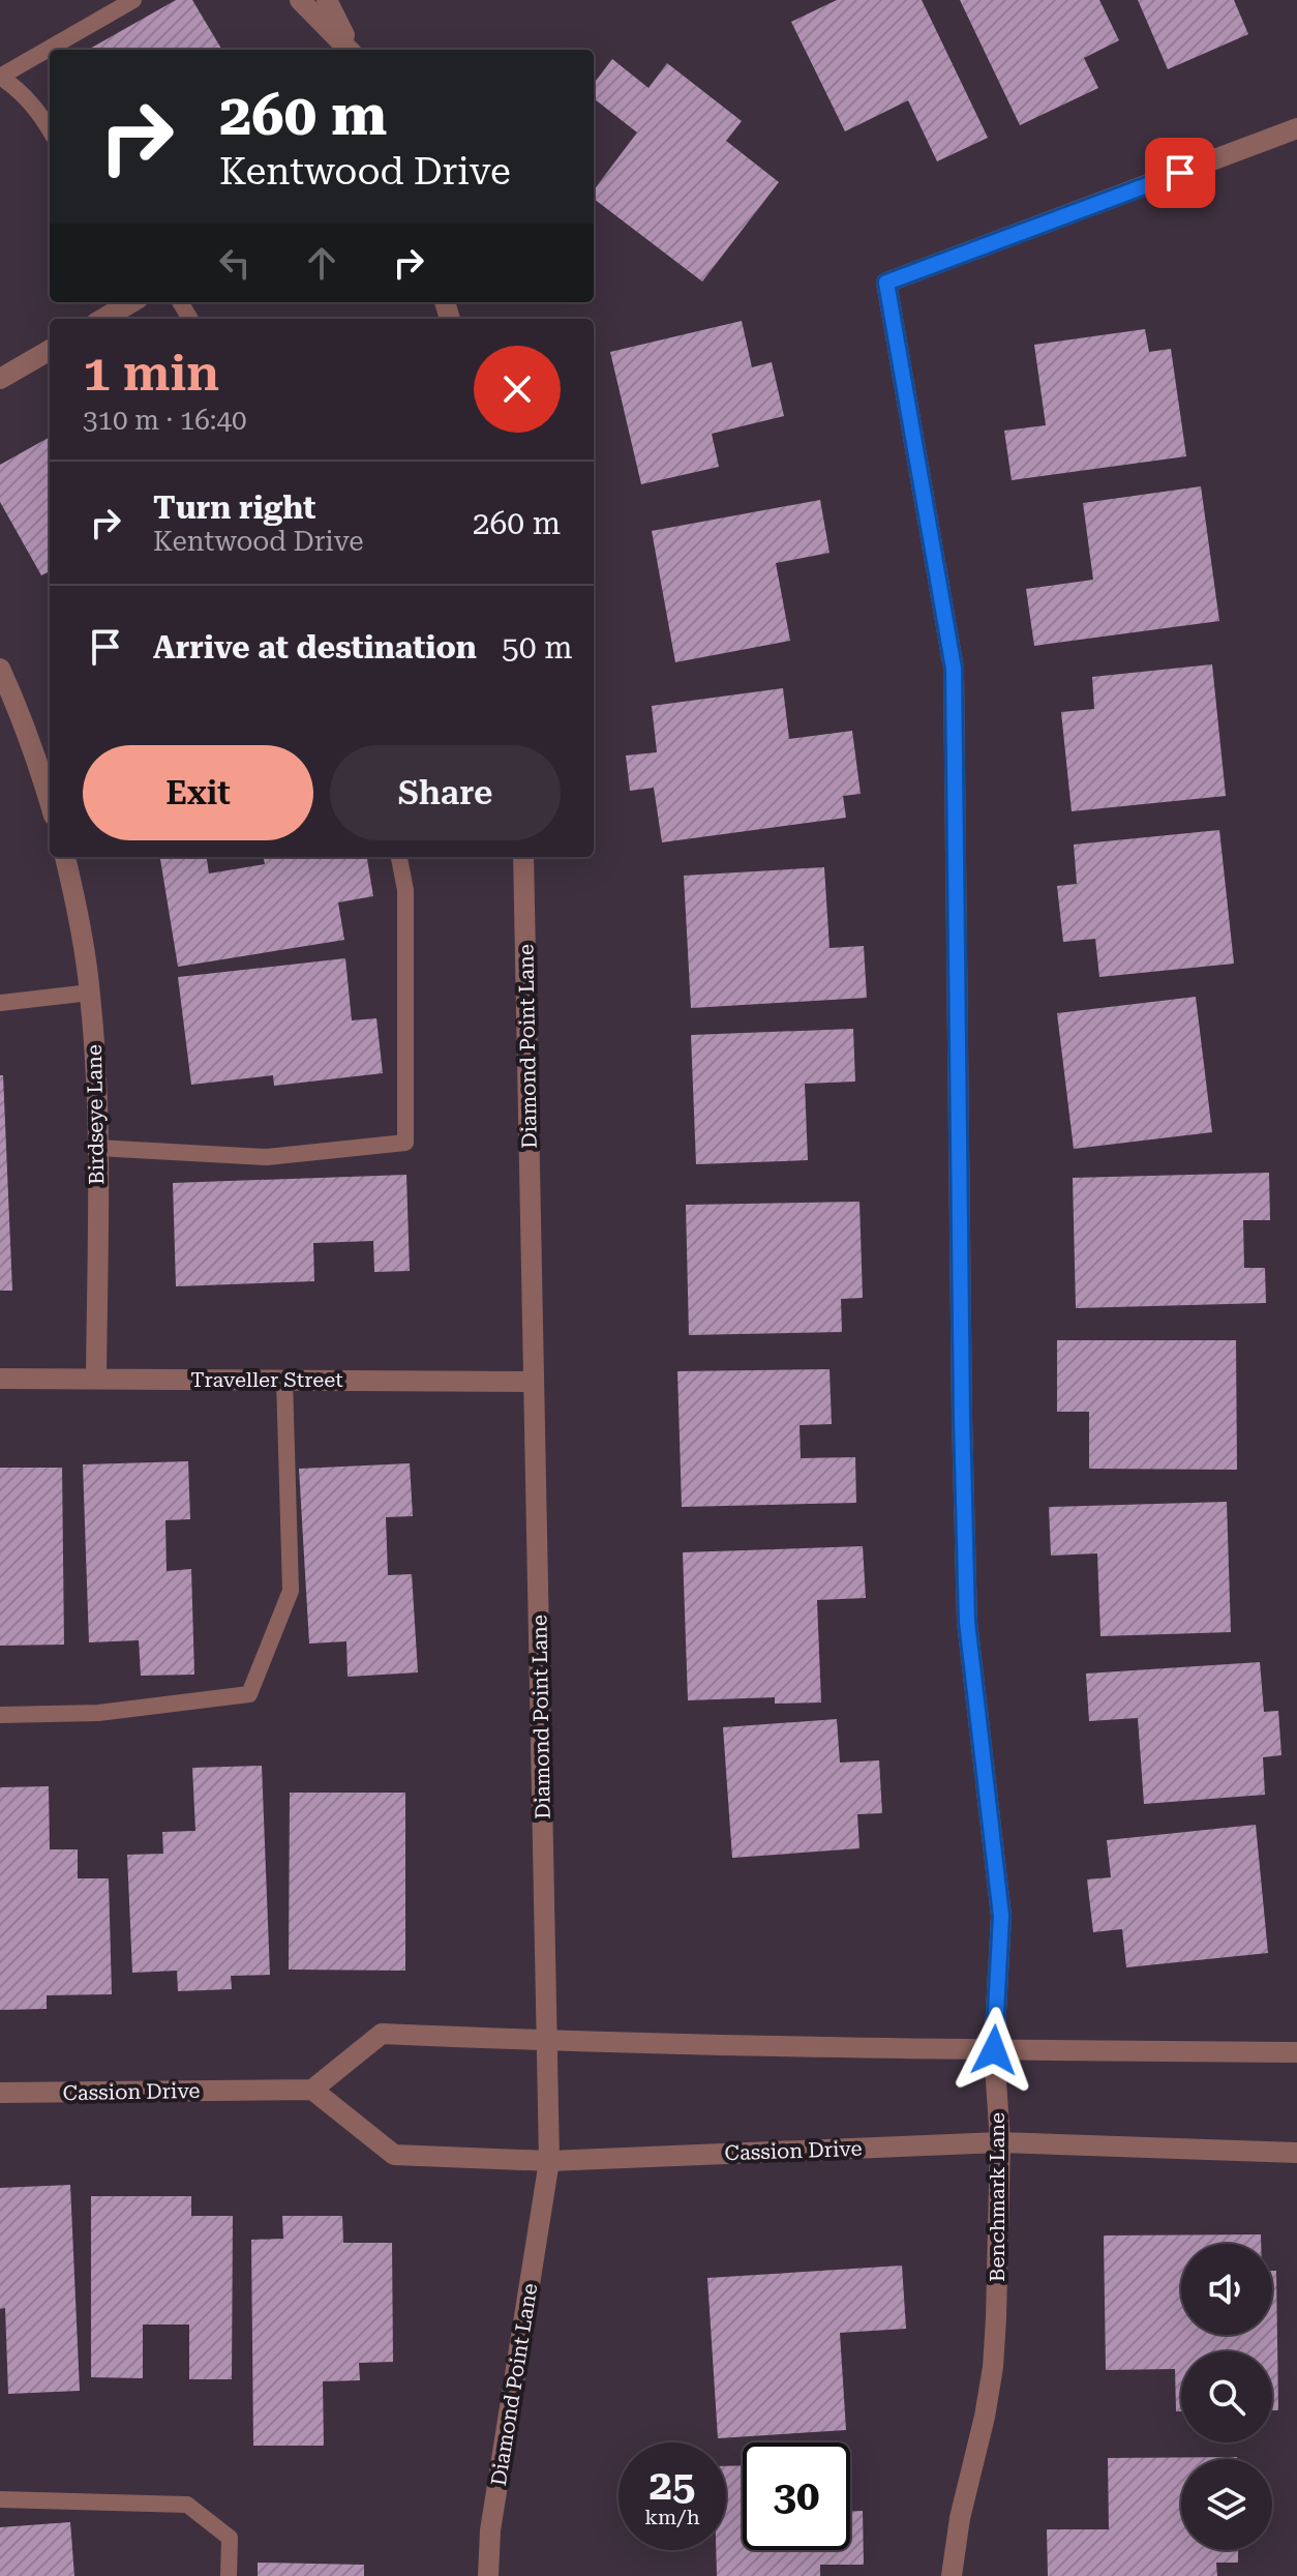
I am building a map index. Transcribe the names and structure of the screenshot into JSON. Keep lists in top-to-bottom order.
{
  "streets": {
    "street": [
      "Diamond Point Lane",
      "Birdseye Lane",
      "Traveller Street",
      "Cassion Drive",
      "Benchmark Lane"
    ]
  },
  "crossings": [
    ["Diamond Point Lane", "Traveller Street"],
    ["Diamond Point Lane", "Cassion Drive"],
    ["Birdseye Lane", "Traveller Street"],
    ["Cassion Drive", "Benchmark Lane"]
  ],
  "page": {
    "turn": ["260 m", "Kentwood Drive"],
    "heading": ["1 min", "310 m · 16:40"],
    "list": [
      {
        "name": "Turn right",
        "note": "Kentwood Drive",
        "value": "260 m"
      },
      {
        "name": "Arrive at destination",
        "value": "50 m"
      }
    ],
    "buttons": ["Exit", "Share"],
    "speed": "25 km/h",
    "limit": "30"
  }
}
